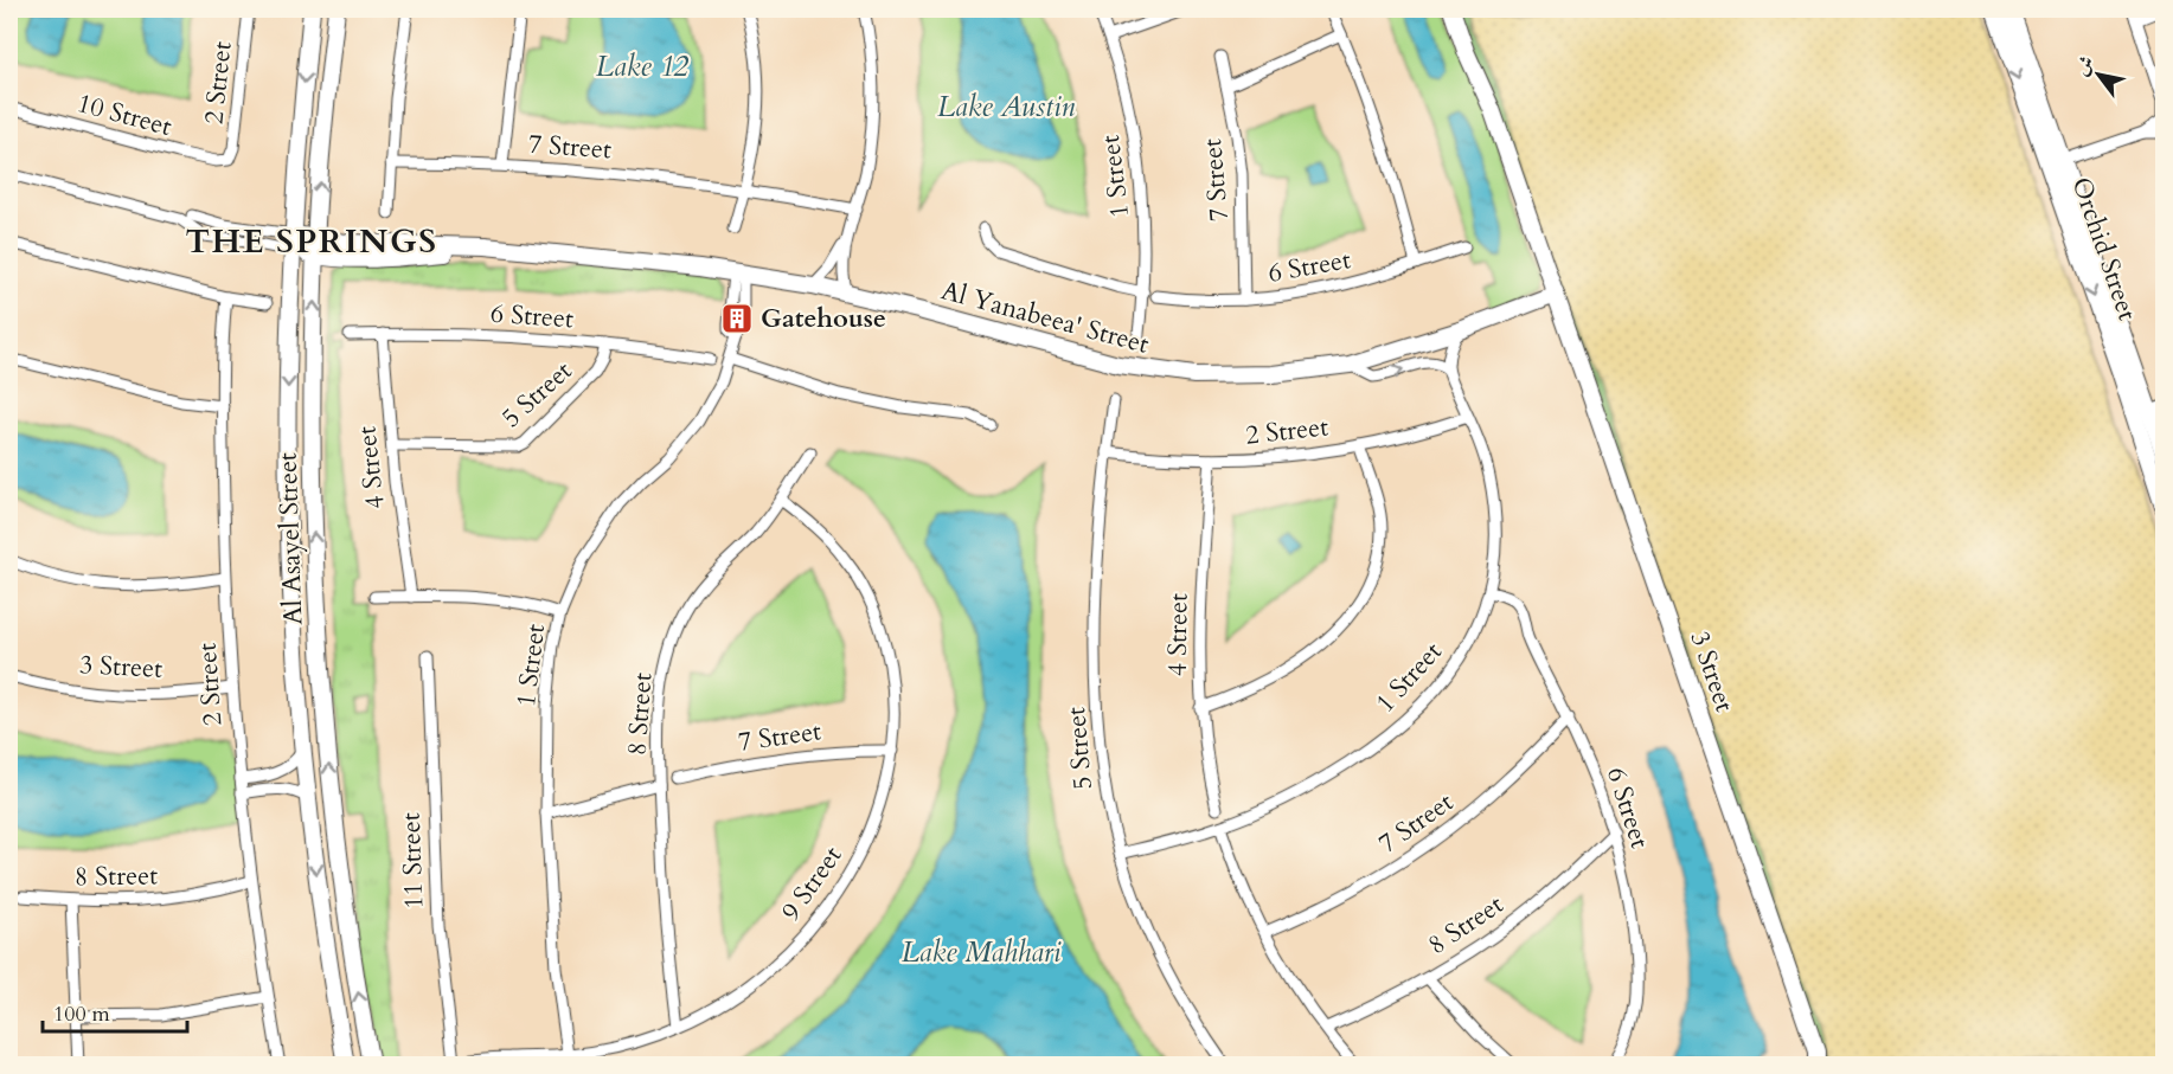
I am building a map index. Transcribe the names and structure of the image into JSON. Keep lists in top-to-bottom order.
{
  "streets": {
    "street": [
      "2 Street",
      "10 Street",
      "7 Street",
      "1 Street",
      "Orchid Street",
      "6 Street",
      "Al Yanabeea' Street",
      "5 Street",
      "4 Street",
      "Al Asayel Street",
      "3 Street",
      "8 Street",
      "11 Street",
      "9 Street"
    ]
  },
  "crossings": [
    ["2 Street", "10 Street"],
    ["2 Street", "1 Street"],
    ["2 Street", "5 Street"],
    ["2 Street", "4 Street"],
    ["2 Street", "3 Street"],
    ["2 Street", "8 Street"],
    ["7 Street", "6 Street"],
    ["7 Street", "9 Street"],
    ["1 Street", "6 Street"],
    ["1 Street", "Al Yanabeea' Street"],
    ["1 Street", "5 Street"],
    ["1 Street", "9 Street"],
    ["6 Street", "5 Street"],
    ["6 Street", "4 Street"],
    ["6 Street", "8 Street"],
    ["Al Yanabeea' Street", "Al Asayel Street"],
    ["Al Yanabeea' Street", "3 Street"],
    ["5 Street", "4 Street"],
    ["8 Street", "9 Street"],
    ["11 Street", "9 Street"]
  ],
  "districts": ["THE SPRINGS"],
  "water": ["Lake 12", "Lake Austin", "Lake Mahhari"],
  "places": {
    "building": ["Gatehouse"]
  },
  "scale_bar": "100 m",
  "north": "top left"
}
